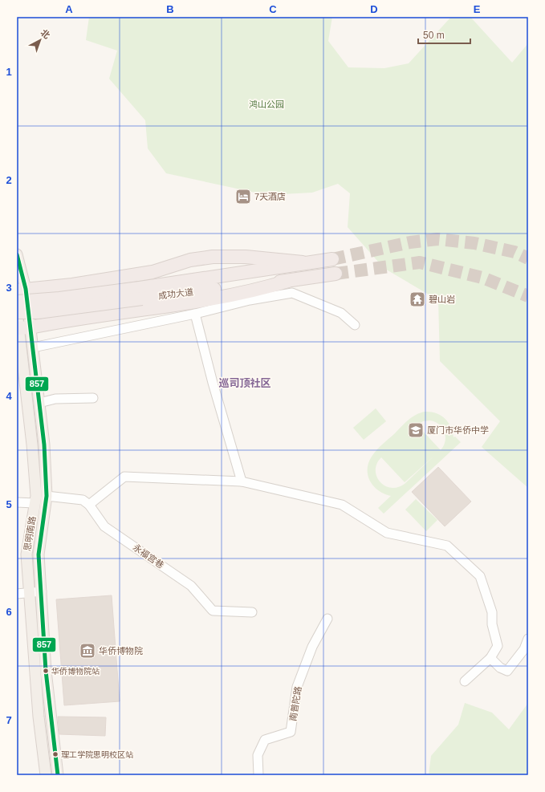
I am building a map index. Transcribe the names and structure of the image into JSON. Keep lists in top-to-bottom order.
{
  "streets": {
    "highway": ["成功大道"],
    "main road": ["思明南路"],
    "street": ["永福宫巷", "南普陀路"]
  },
  "crossings": [
    ["成功大道", "思明南路"]
  ],
  "districts": ["巡司顶社区"],
  "parks": ["鸿山公园"],
  "places": {
    "hotel": ["7天酒店"],
    "temple": ["碧山岩"],
    "school or university": ["厦门市华侨中学"],
    "museum": ["华侨博物院"],
    "other": ["华侨博物院站", "理工学院思明校区站"]
  },
  "lines": ["transit line 857"],
  "scale_bar": "50 m",
  "north": "top right",
  "grid": {
    "columns": [
      "A",
      "B",
      "C",
      "D",
      "E"
    ],
    "rows": [
      "1",
      "2",
      "3",
      "4",
      "5",
      "6",
      "7"
    ]
  }
}
